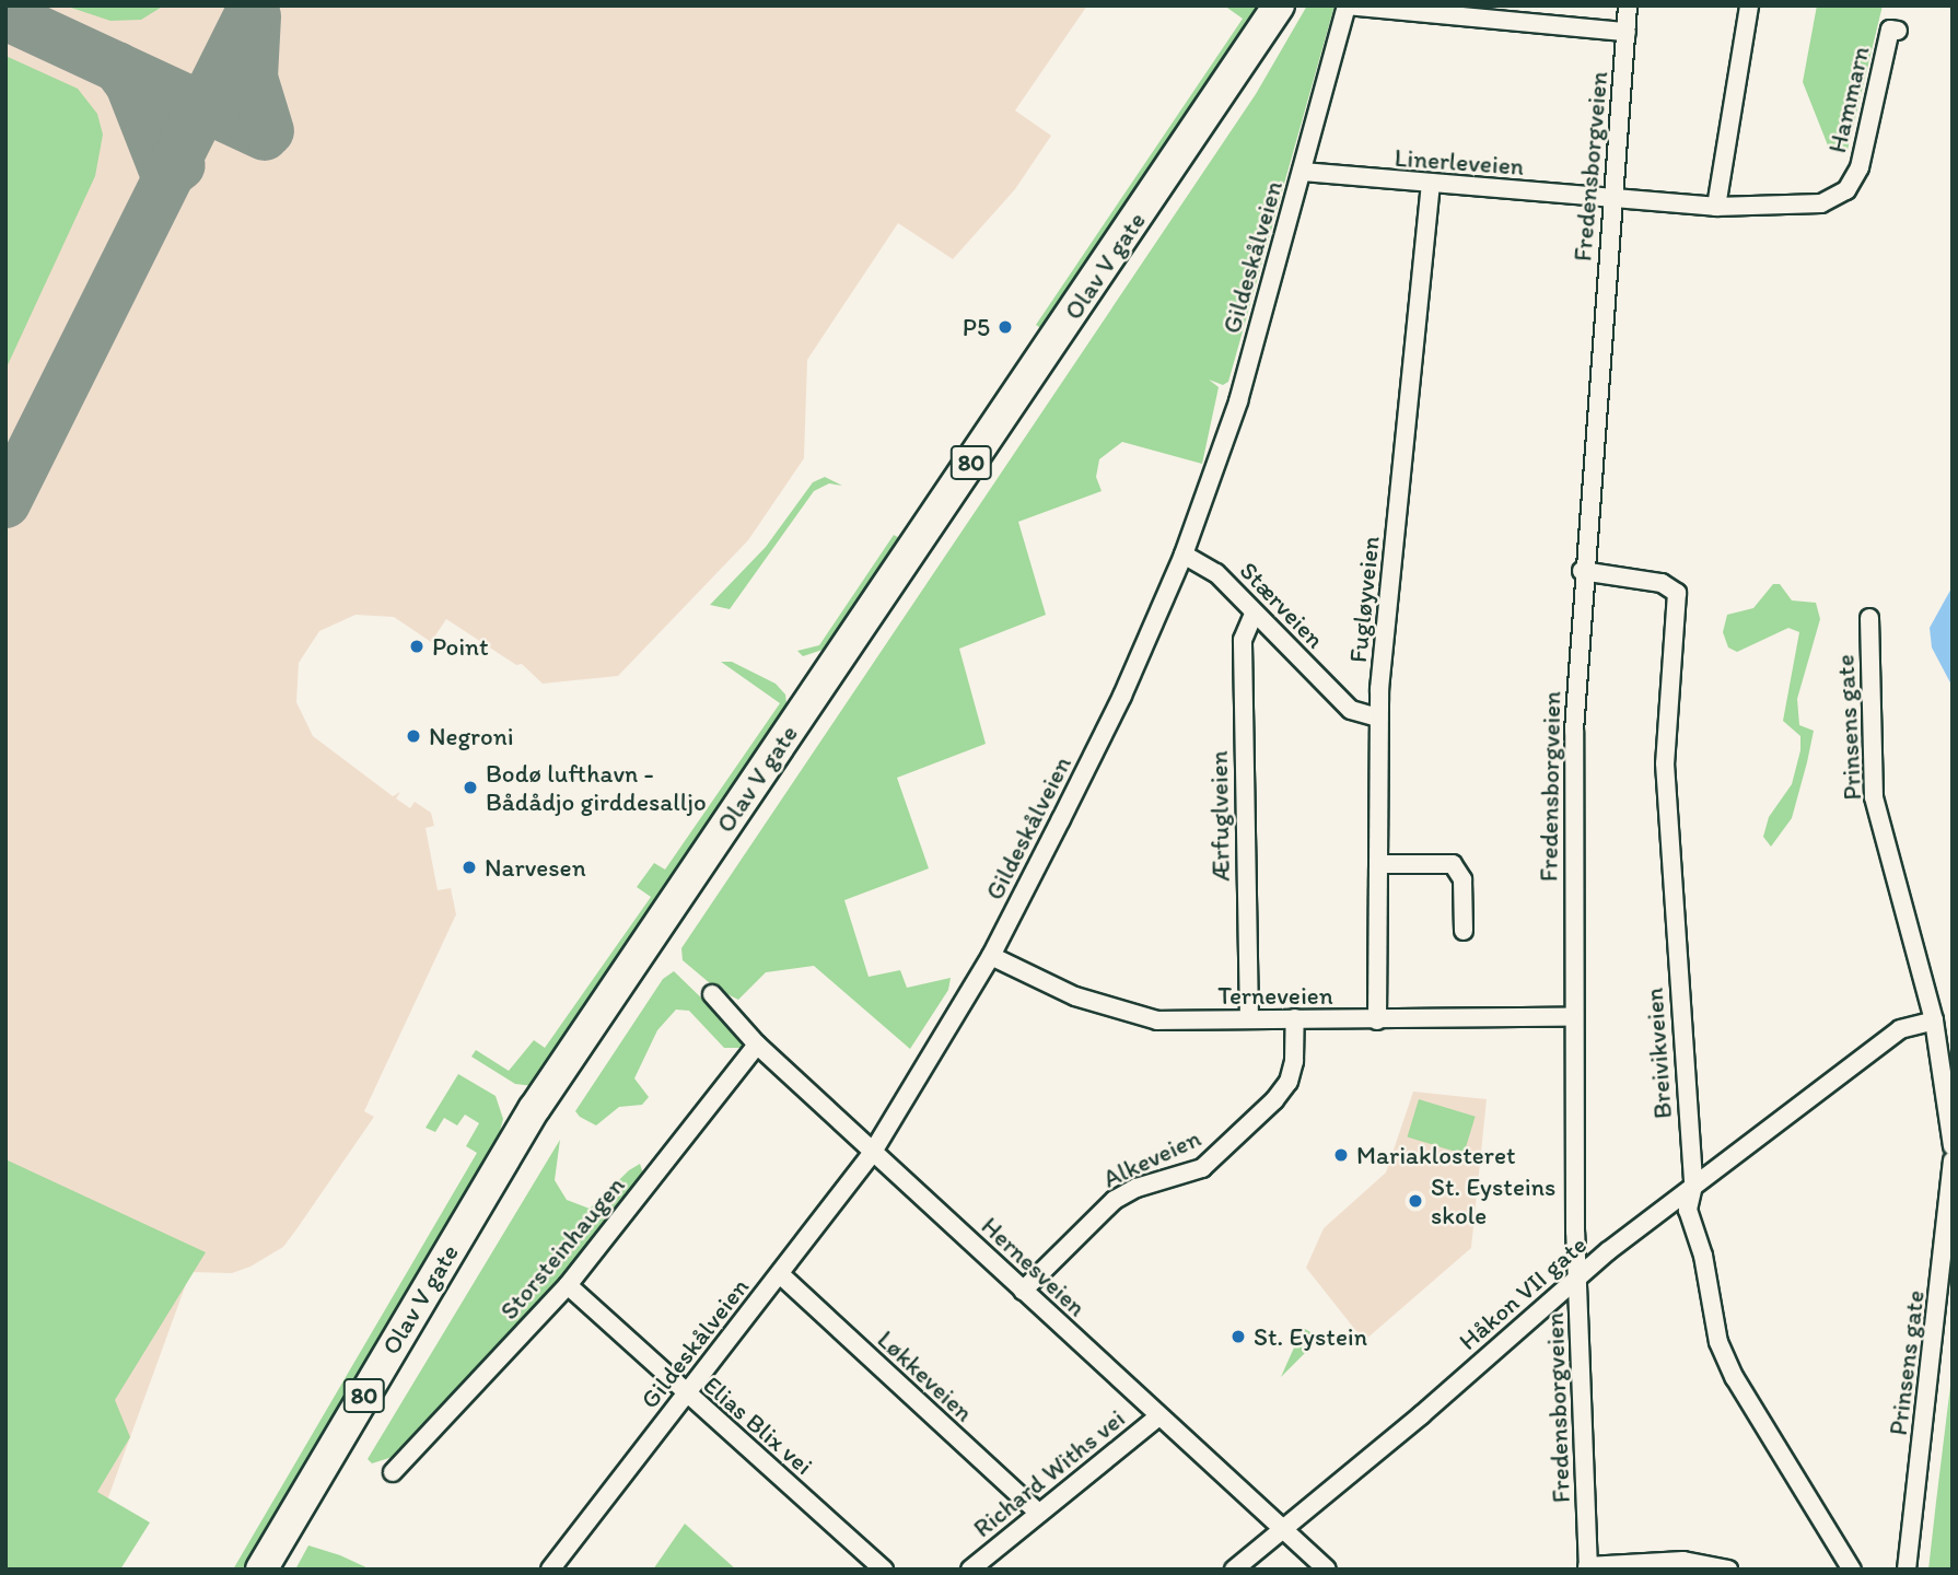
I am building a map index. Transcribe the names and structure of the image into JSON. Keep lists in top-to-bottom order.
{
  "streets": {
    "highway": ["Olav V gate", "80"],
    "street": [
      "Hammarn",
      "Linerleveien",
      "Fredensborgveien",
      "Gildeskålveien",
      "Fugløyveien",
      "Stærveien",
      "Prinsens gate",
      "Ærfuglveien",
      "Terneveien",
      "Breivikveien",
      "Alkeveien",
      "Storsteinhaugen",
      "Hernesveien",
      "Håkon VII gate",
      "Løkkeveien",
      "Elias Blix vei",
      "Richard Withs vei"
    ]
  },
  "crossings": [
    ["Hammarn", "Linerleveien"],
    ["Hammarn", "Fredensborgveien"],
    ["Linerleveien", "Fredensborgveien"],
    ["Linerleveien", "Gildeskålveien"],
    ["Linerleveien", "Fugløyveien"],
    ["Fredensborgveien", "Terneveien"],
    ["Fredensborgveien", "Breivikveien"],
    ["Fredensborgveien", "Håkon VII gate"],
    ["Gildeskålveien", "Stærveien"],
    ["Gildeskålveien", "Terneveien"],
    ["Gildeskålveien", "Hernesveien"],
    ["Gildeskålveien", "Løkkeveien"],
    ["Gildeskålveien", "Elias Blix vei"],
    ["Fugløyveien", "Stærveien"],
    ["Fugløyveien", "Terneveien"],
    ["Stærveien", "Ærfuglveien"],
    ["Prinsens gate", "Håkon VII gate"],
    ["Ærfuglveien", "Terneveien"],
    ["Terneveien", "Alkeveien"],
    ["Breivikveien", "Håkon VII gate"],
    ["Alkeveien", "Hernesveien"],
    ["Storsteinhaugen", "Hernesveien"],
    ["Storsteinhaugen", "Elias Blix vei"],
    ["Hernesveien", "Håkon VII gate"],
    ["Hernesveien", "Richard Withs vei"],
    ["Løkkeveien", "Richard Withs vei"]
  ],
  "places": [
    "P5",
    "Point",
    "Negroni",
    "Bodø lufthavn - Bådådjo girddesalljo",
    "Narvesen",
    "Mariaklosteret",
    "St. Eysteins skole",
    "St. Eystein"
  ]
}
